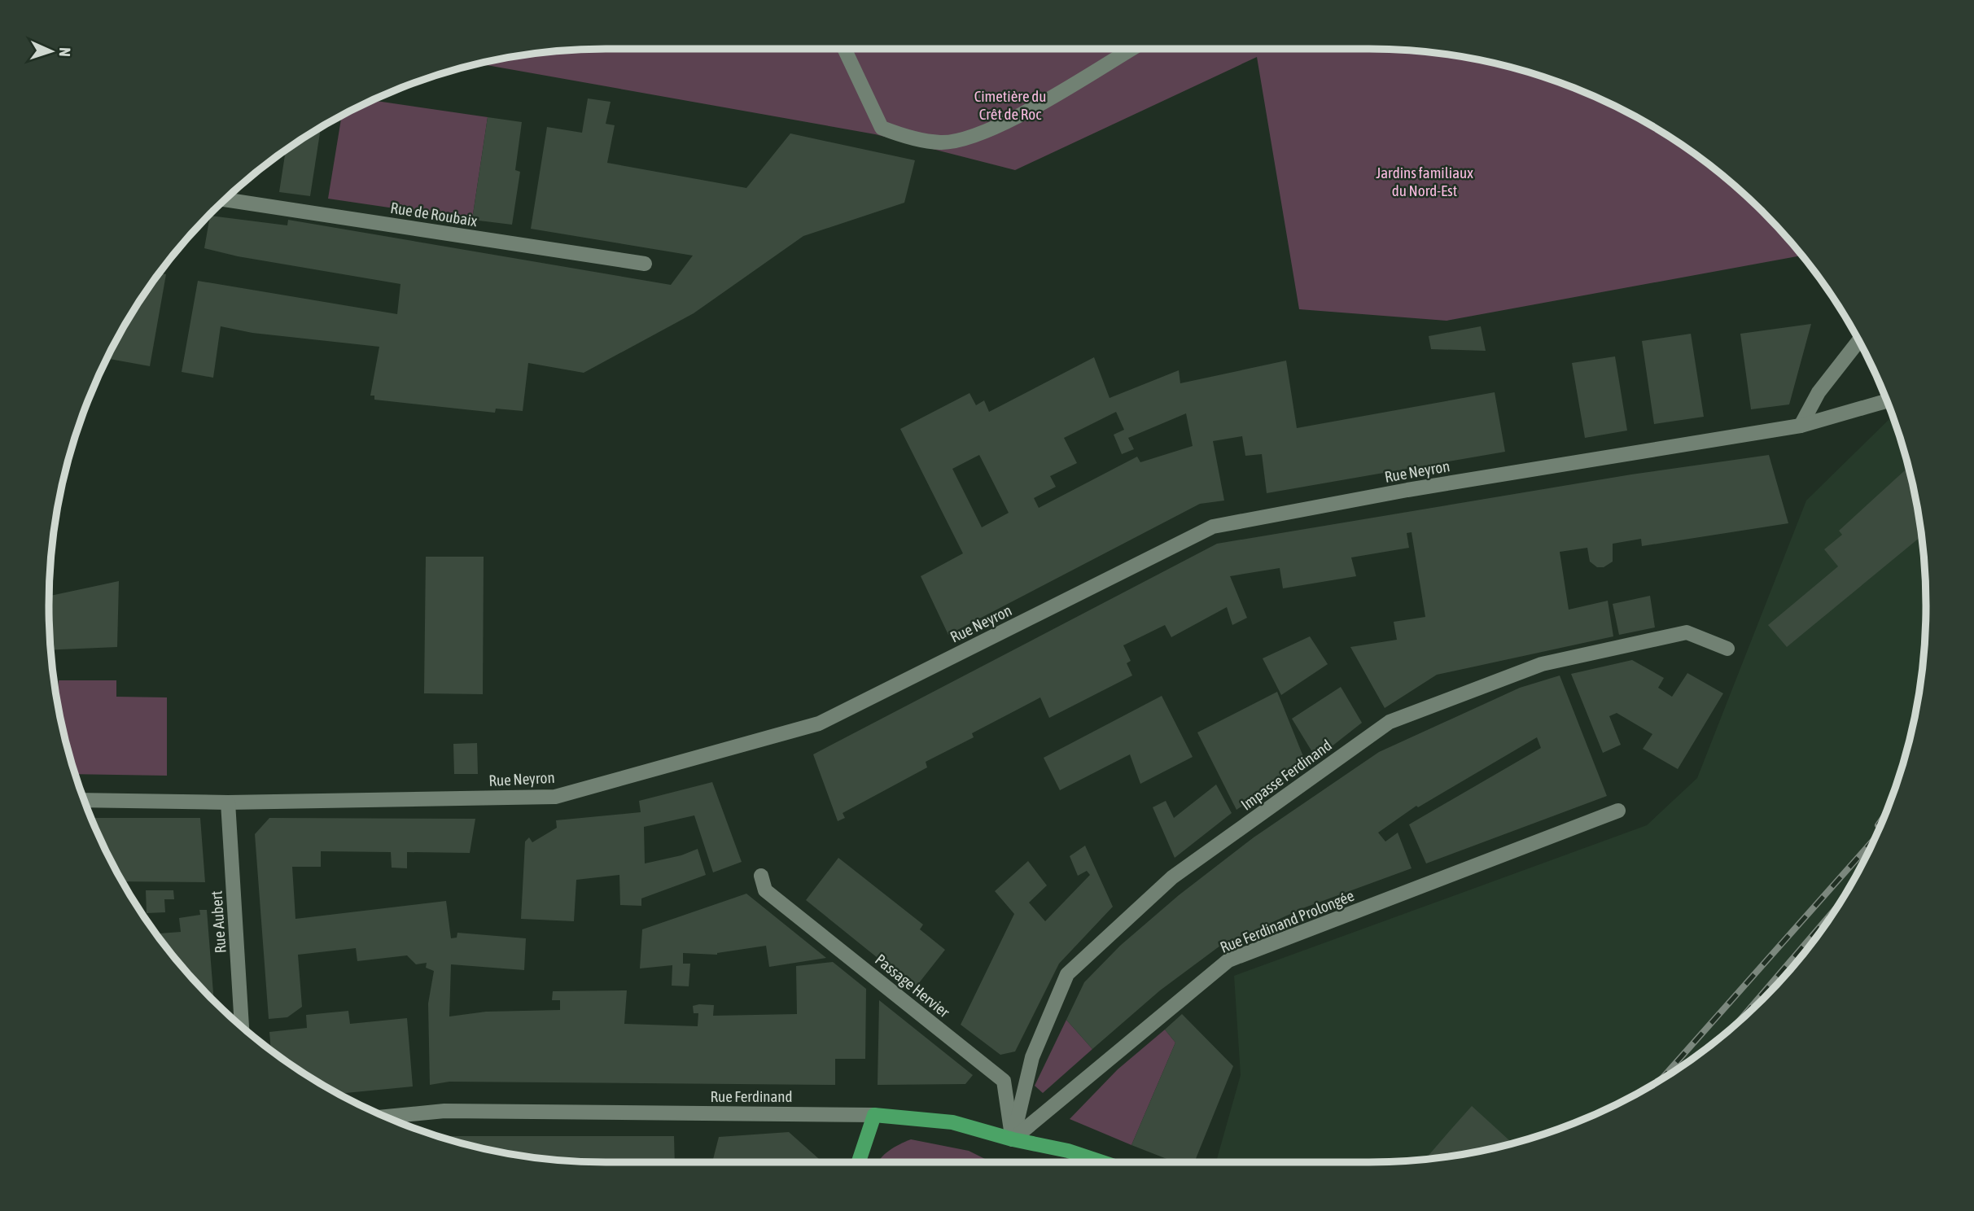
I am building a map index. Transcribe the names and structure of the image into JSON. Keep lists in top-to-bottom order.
{
  "streets": {
    "main road": ["Rue Ferdinand"],
    "street": [
      "Rue de Roubaix",
      "Rue Neyron",
      "Impasse Ferdinand",
      "Rue Ferdinand Prolongée",
      "Rue Aubert",
      "Passage Hervier"
    ]
  },
  "crossings": [
    ["Rue Neyron", "Rue Aubert"],
    ["Impasse Ferdinand", "Rue Ferdinand Prolongée"],
    ["Impasse Ferdinand", "Passage Hervier"],
    ["Impasse Ferdinand", "Rue Ferdinand"],
    ["Rue Ferdinand Prolongée", "Passage Hervier"],
    ["Rue Ferdinand Prolongée", "Rue Ferdinand"],
    ["Passage Hervier", "Rue Ferdinand"]
  ],
  "parks": ["Cimetière du Crêt de Roc", "Jardins familiaux du Nord-Est"],
  "north": "right"
}
